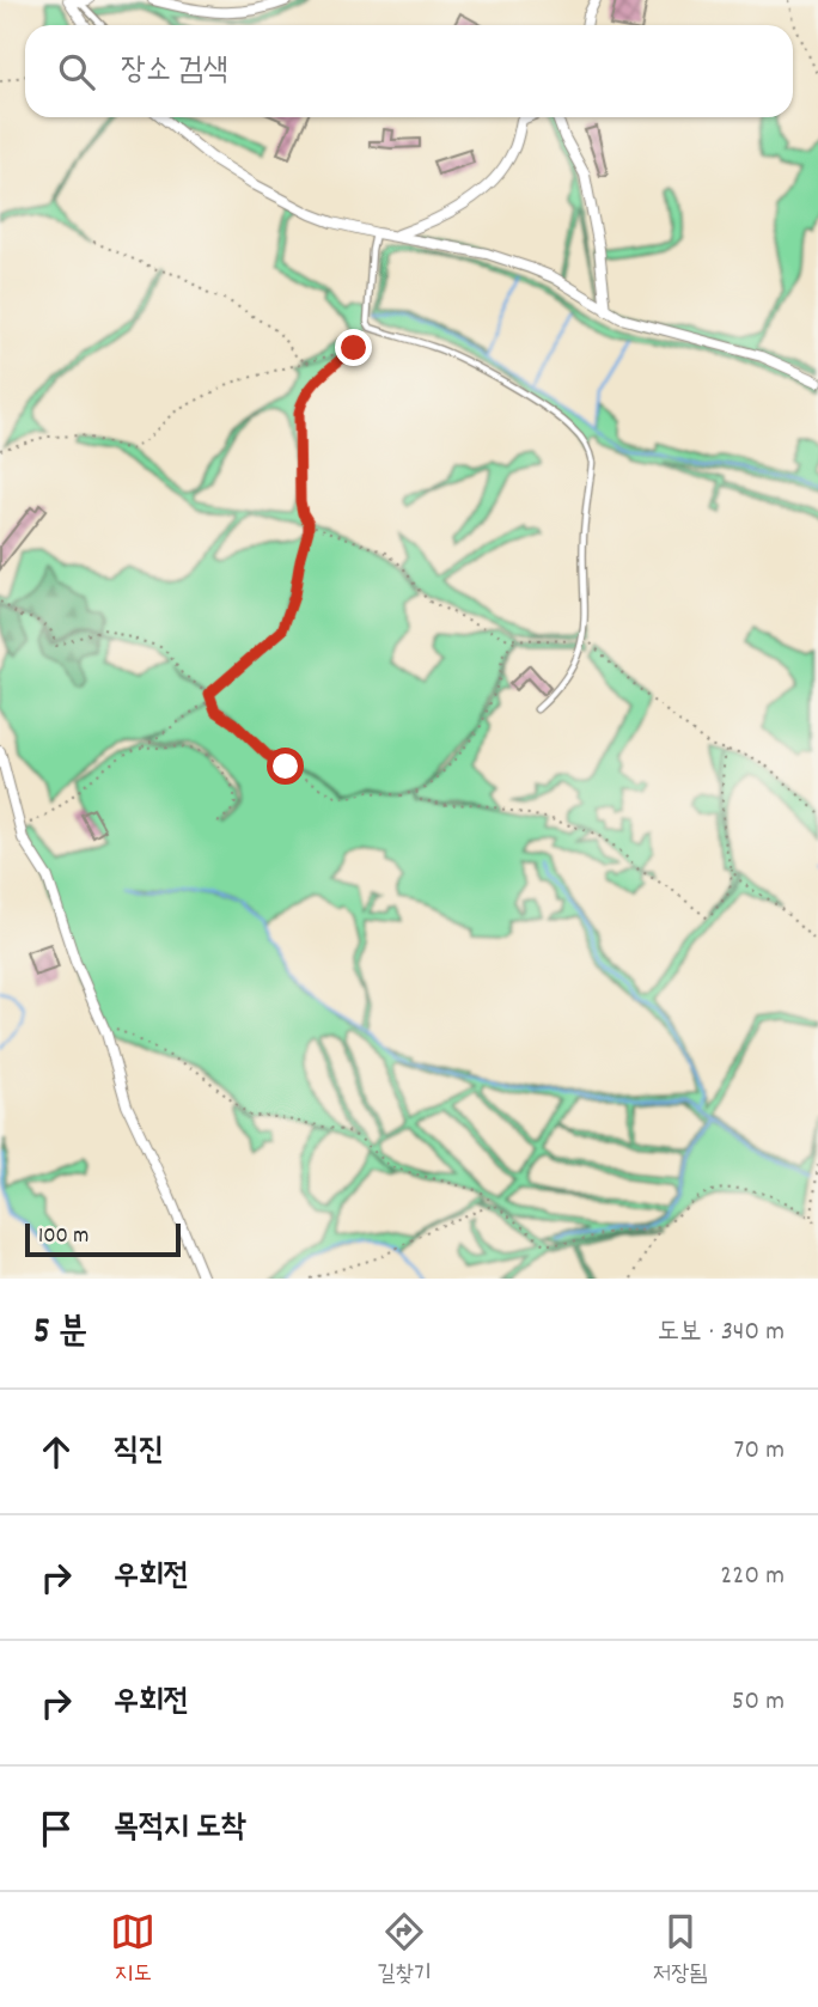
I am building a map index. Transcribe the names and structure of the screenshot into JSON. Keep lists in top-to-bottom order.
{
  "scale_bar": "100 m",
  "page": {
    "search": "장소 검색",
    "scale": "100 m",
    "heading": ["5 분", "도보 · 340 m"],
    "list": [
      ["직진", "70 m"],
      ["우회전", "220 m"],
      ["우회전", "50 m"],
      "목적지 도착"
    ],
    "nav": ["지도", "길찾기", "저장됨"]
  }
}
